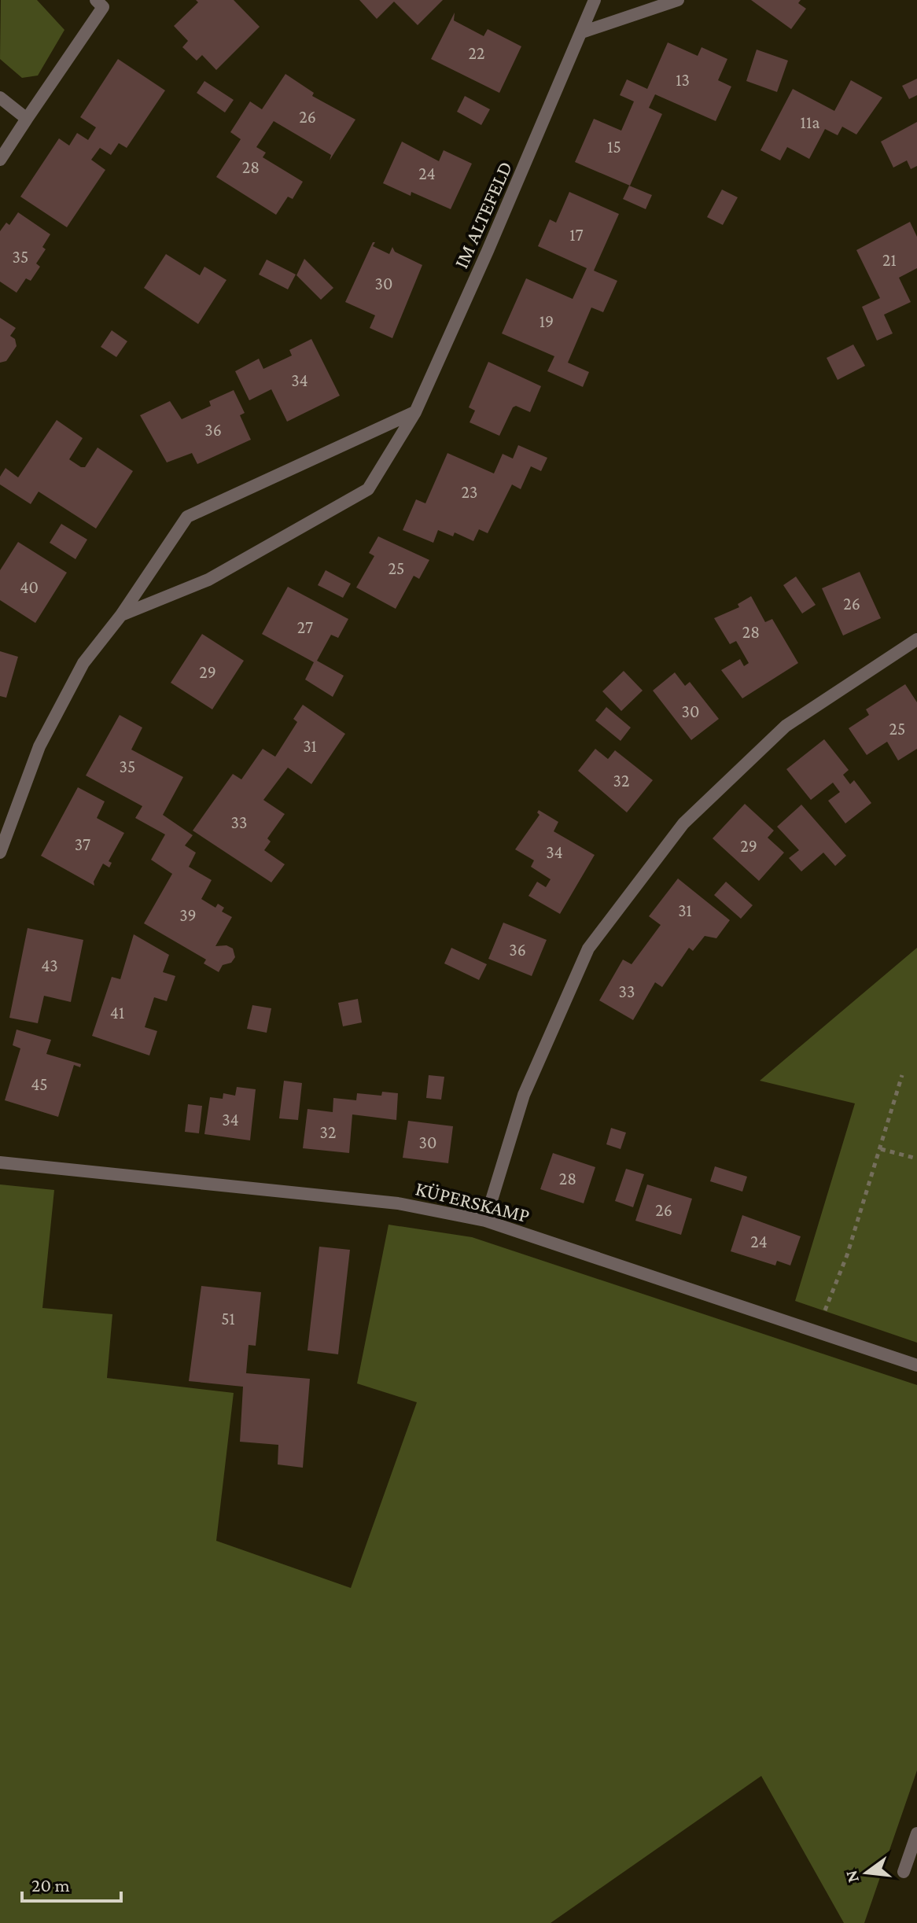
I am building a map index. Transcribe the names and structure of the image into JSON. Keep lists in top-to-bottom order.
{
  "streets": {
    "street": ["IM ALTEFELD", "KÜPERSKAMP"]
  },
  "house_numbers": [
    "22",
    "13",
    "26",
    "11a",
    "15",
    "28",
    "24",
    "17",
    "35",
    "21",
    "30",
    "19",
    "34",
    "36",
    "23",
    "25",
    "40",
    "26",
    "27",
    "28",
    "29",
    "30",
    "25",
    "31",
    "35",
    "32",
    "33",
    "37",
    "29",
    "34",
    "31",
    "39",
    "36",
    "43",
    "33",
    "41",
    "45",
    "34",
    "32",
    "30",
    "28",
    "26",
    "24",
    "51"
  ],
  "scale_bar": "20 m",
  "north": "left"
}
